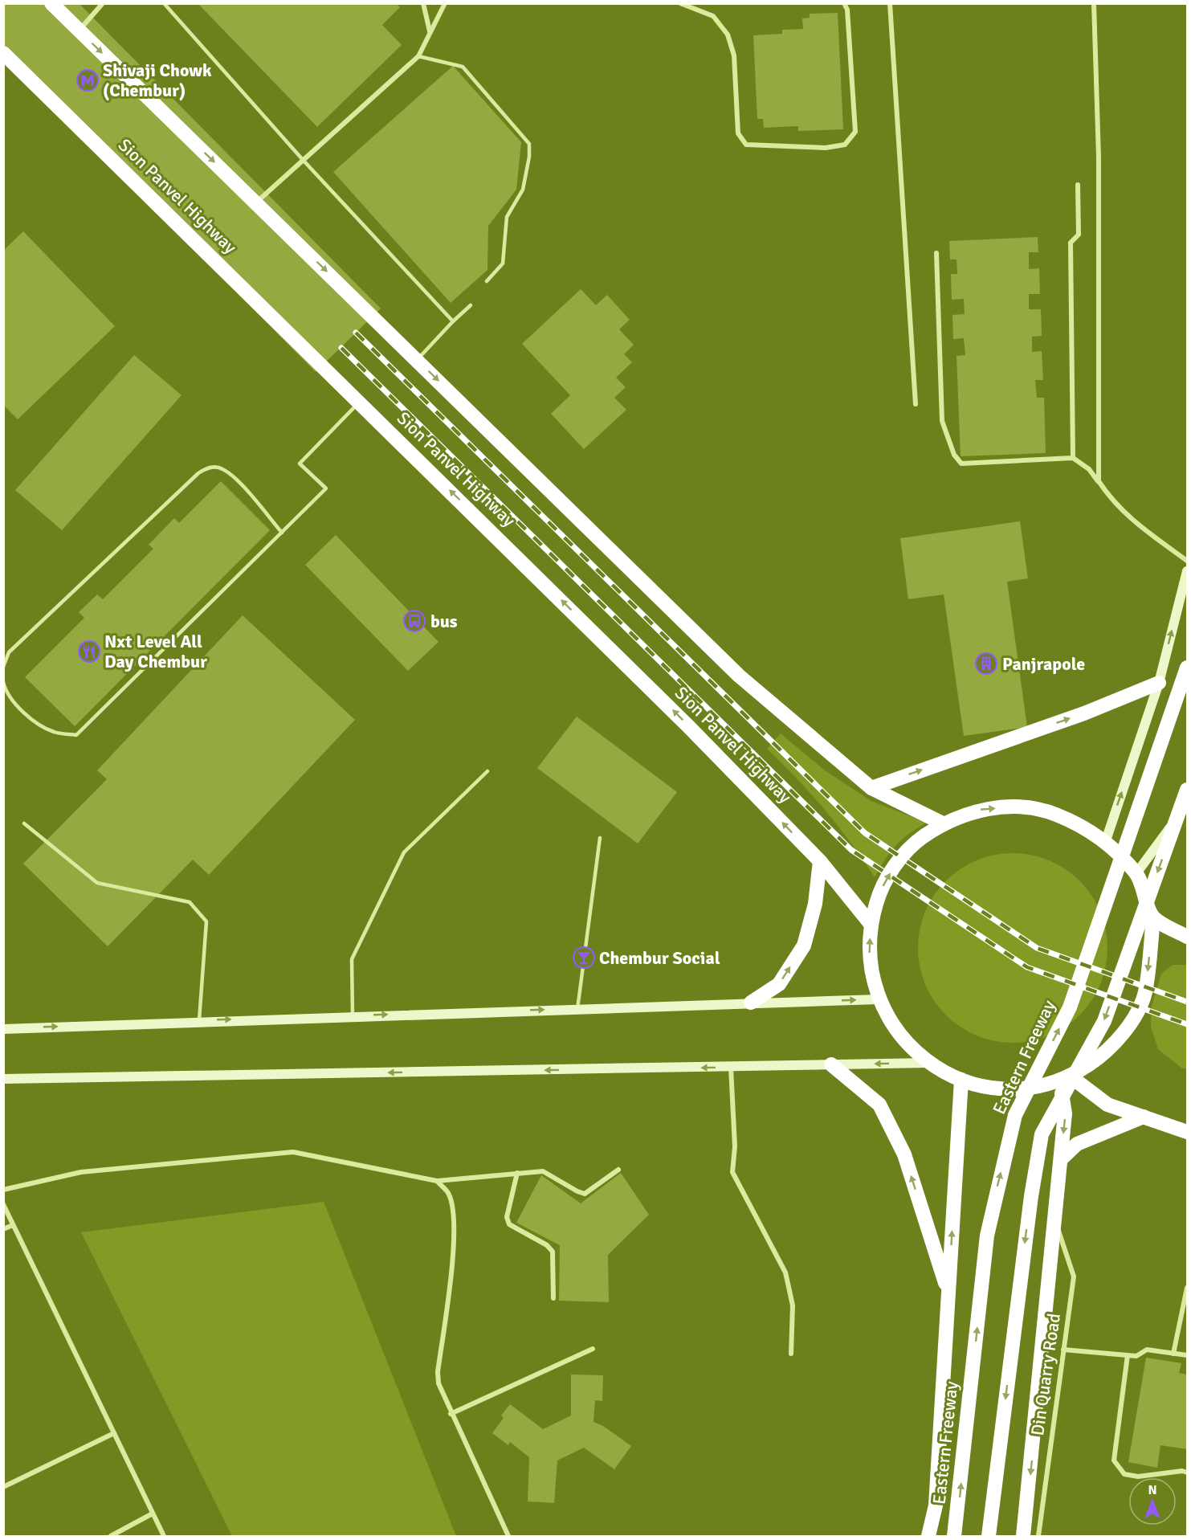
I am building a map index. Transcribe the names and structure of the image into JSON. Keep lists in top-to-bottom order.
{
  "streets": {
    "highway": ["Sion Panvel Highway", "Eastern Freeway"],
    "street": ["Din Quarry Road"]
  },
  "places": {
    "metro station": ["Shivaji Chowk (Chembur)"],
    "bus stop": ["bus"],
    "restaurant": ["Nxt Level All Day Chembur"],
    "building": ["Panjrapole"],
    "bar": ["Chembur Social"]
  },
  "north": "top"
}
